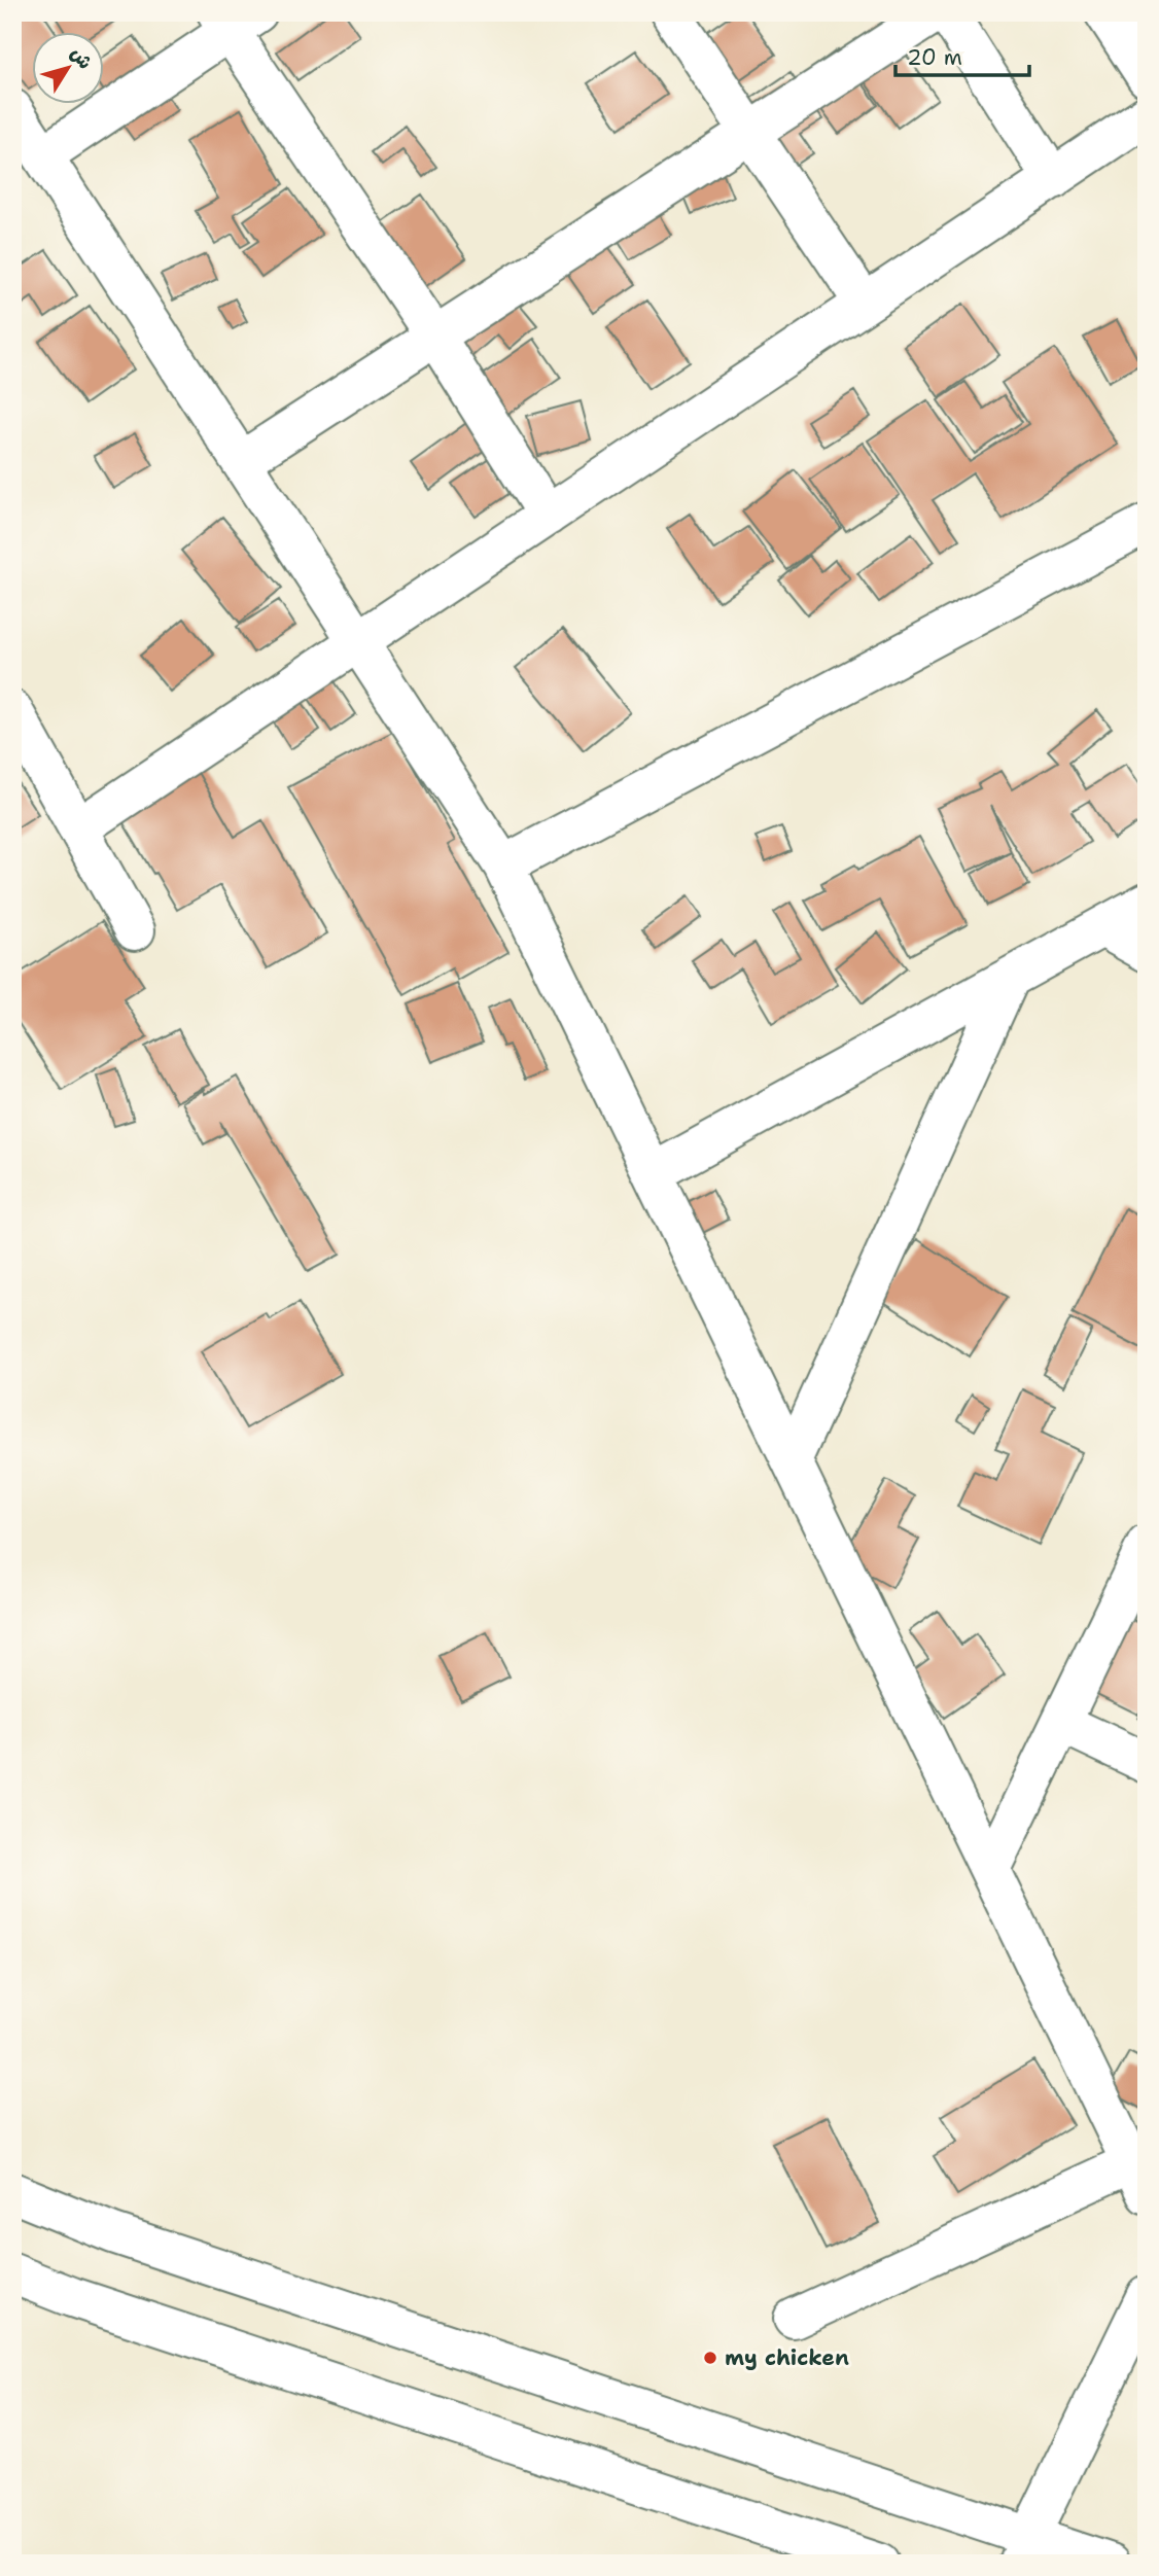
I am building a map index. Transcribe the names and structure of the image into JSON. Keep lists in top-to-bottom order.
{
  "places": ["my chicken"],
  "scale_bar": "20 m",
  "north": "top right"
}
